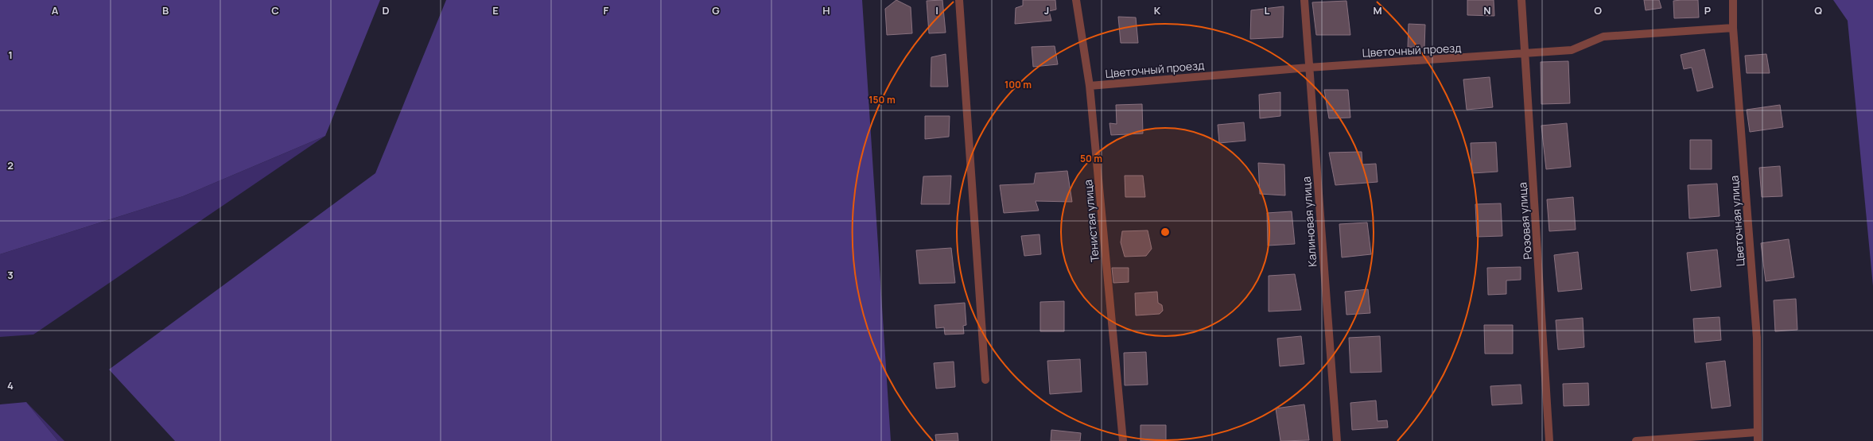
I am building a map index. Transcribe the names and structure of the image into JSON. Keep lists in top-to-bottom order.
{
  "streets": {
    "street": [
      "Цветочный проезд",
      "Тенистая улица",
      "Розовая улица",
      "Цветочная улица",
      "Калиновая улица"
    ]
  },
  "crossings": [
    ["Цветочный проезд", "Тенистая улица"],
    ["Цветочный проезд", "Розовая улица"],
    ["Цветочный проезд", "Цветочная улица"],
    ["Цветочный проезд", "Калиновая улица"]
  ],
  "grid": {
    "columns": [
      "A",
      "B",
      "C",
      "D",
      "E",
      "F",
      "G",
      "H",
      "I",
      "J",
      "K",
      "L",
      "M",
      "N",
      "O",
      "P",
      "Q"
    ],
    "rows": [
      "1",
      "2",
      "3",
      "4"
    ]
  },
  "rings": ["100 m", "150 m", "50 m"]
}
